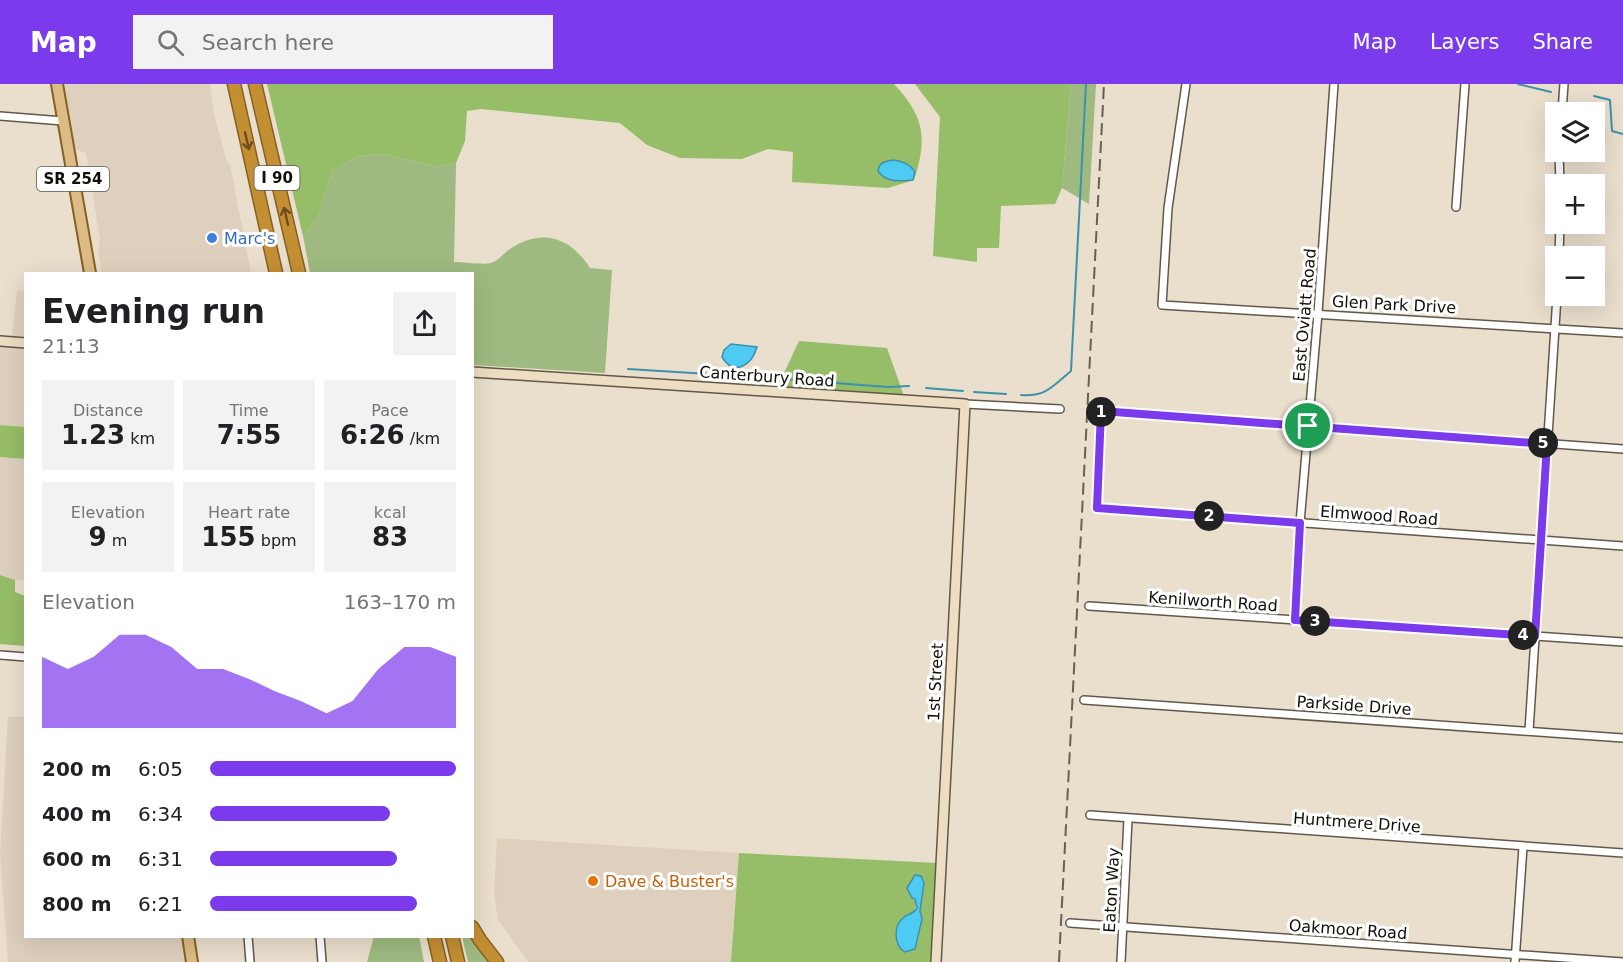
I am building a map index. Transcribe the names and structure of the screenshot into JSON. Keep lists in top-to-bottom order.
{
  "streets": {
    "highway": ["I 90"],
    "main road": ["SR 254"],
    "street": [
      "Glen Park Drive",
      "East Oviatt Road",
      "Canterbury Road",
      "Elmwood Road",
      "Kenilworth Road",
      "1st Street",
      "Parkside Drive",
      "Huntmere Drive",
      "Eaton Way",
      "Oakmoor Road"
    ]
  },
  "crossings": [
    ["Glen Park Drive", "East Oviatt Road"],
    ["East Oviatt Road", "Elmwood Road"],
    ["East Oviatt Road", "Kenilworth Road"],
    ["Canterbury Road", "1st Street"],
    ["Huntmere Drive", "Eaton Way"],
    ["Eaton Way", "Oakmoor Road"]
  ],
  "places": ["Marc's", "Dave & Buster's"],
  "page": {
    "header": "Map",
    "search": "Search here",
    "nav": ["Map", "Layers", "Share"],
    "map_buttons": ["+", "−"],
    "heading": ["Evening run", "21:13"],
    "stats": [
      ["Distance", "1.23 km"],
      ["Time", "7:55"],
      ["Pace", "6:26 /km"],
      ["Elevation", "9 m"],
      ["Heart rate", "155 bpm"],
      ["kcal", "83"]
    ],
    "pins": [
      "1",
      "5",
      "2",
      "3",
      "4"
    ],
    "chart": ["Elevation", "163–170 m"],
    "list": [
      {
        "name": "200 m",
        "note": "6:05"
      },
      {
        "name": "400 m",
        "note": "6:34"
      },
      {
        "name": "600 m",
        "note": "6:31"
      },
      {
        "name": "800 m",
        "note": "6:21"
      }
    ]
  }
}
